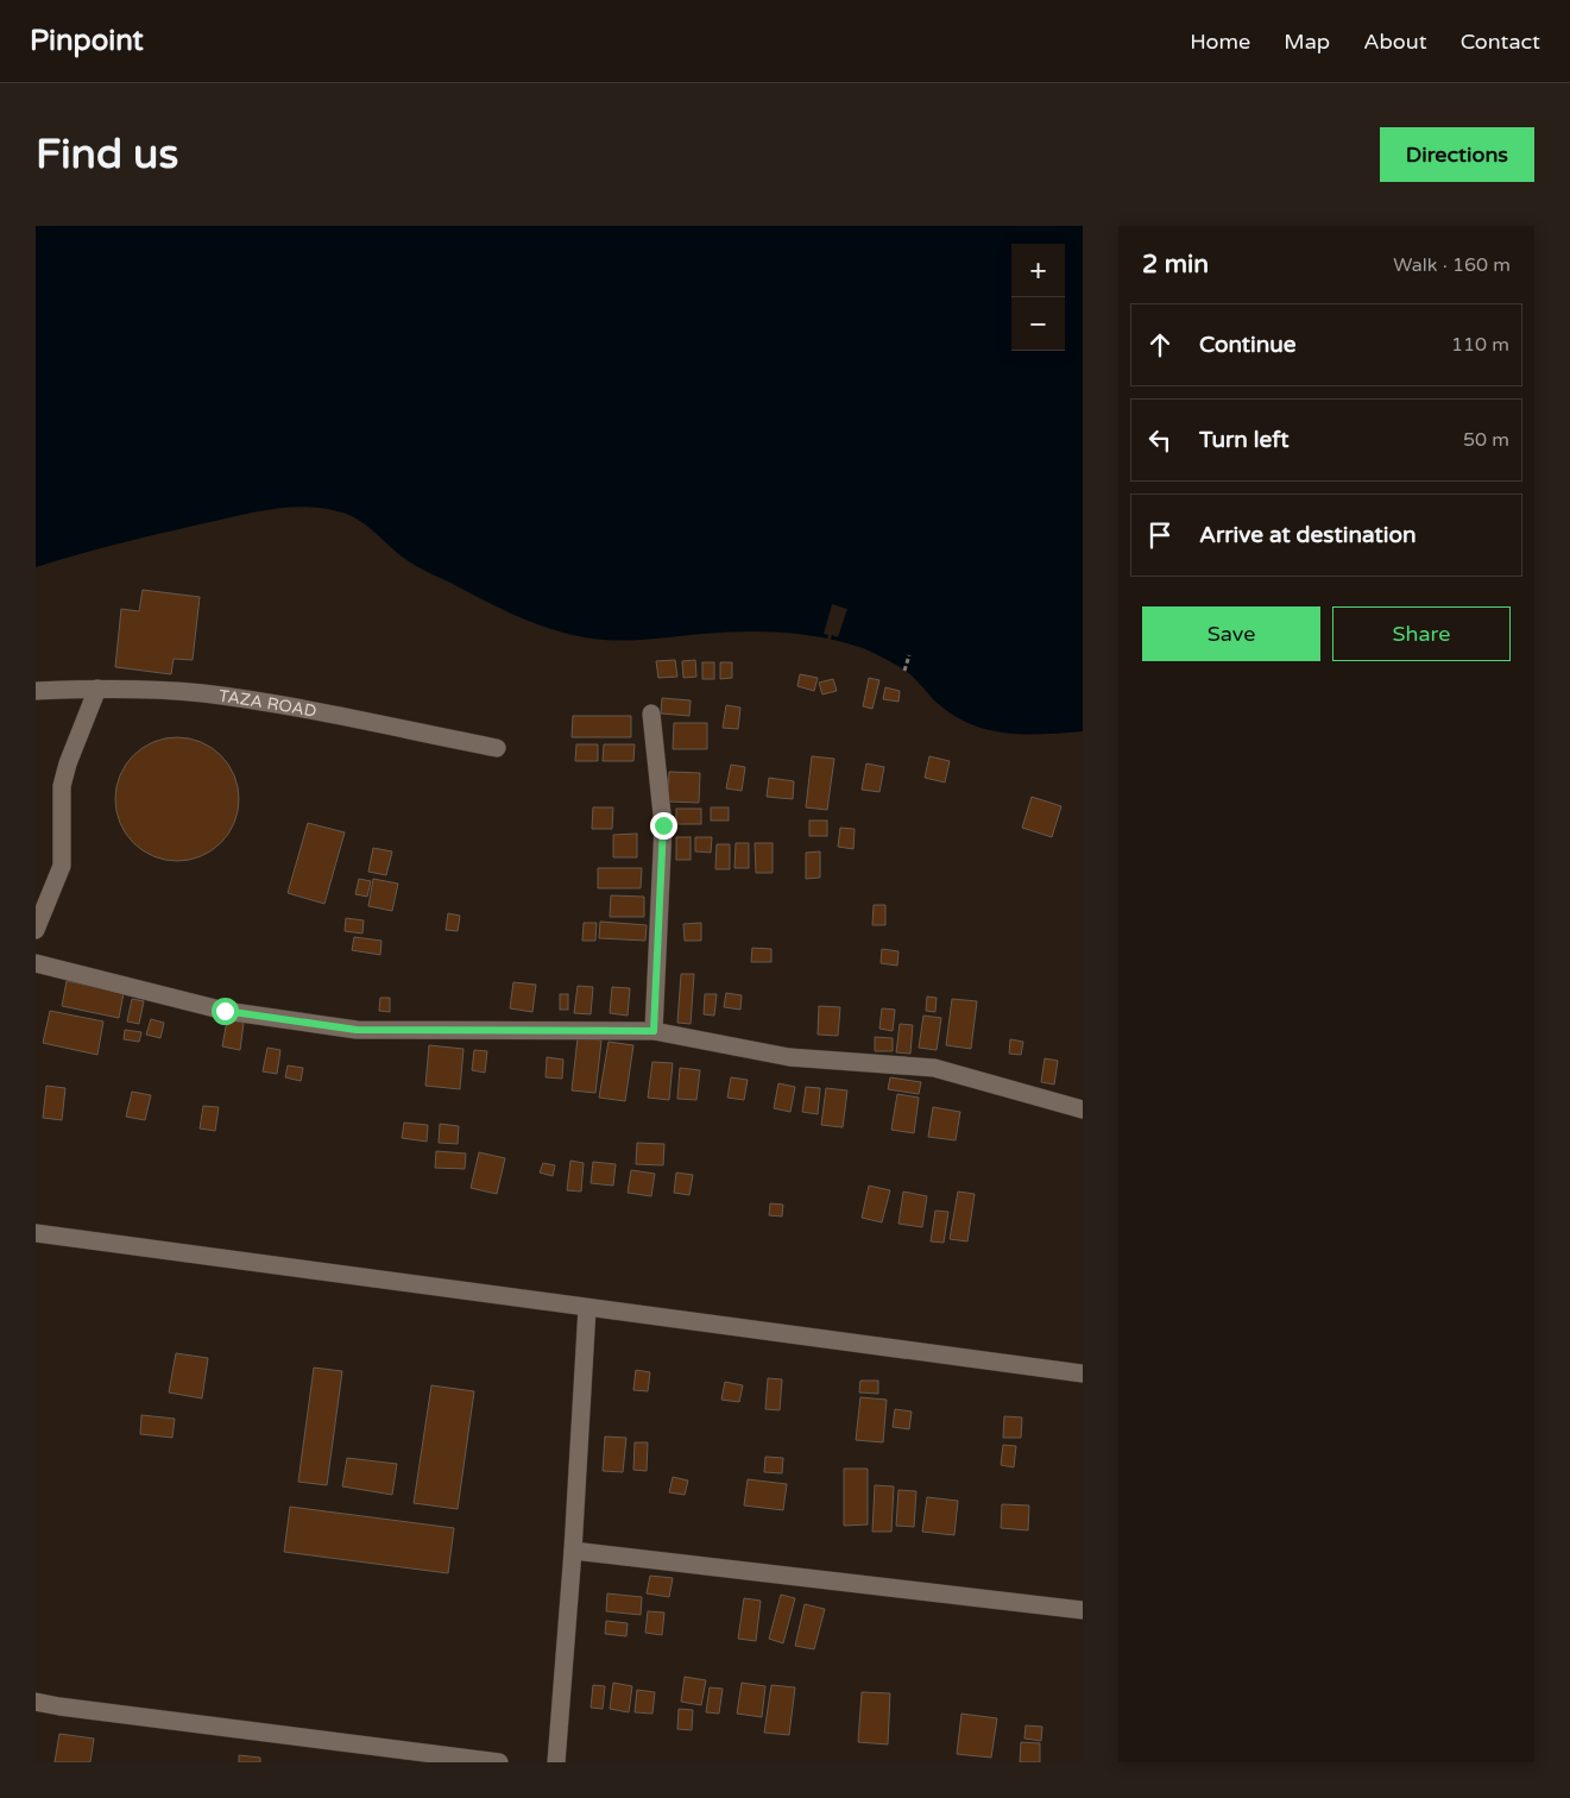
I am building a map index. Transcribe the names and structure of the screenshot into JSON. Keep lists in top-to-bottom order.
{
  "streets": {
    "street": ["TAZA ROAD"]
  },
  "page": {
    "header": "Pinpoint",
    "nav": [
      "Home",
      "Map",
      "About",
      "Contact"
    ],
    "buttons": [
      "Directions",
      ["Save", "Share"]
    ],
    "title": "Find us",
    "heading": ["2 min", "Walk · 160 m"],
    "map_buttons": ["+", "−"],
    "list": [
      ["Continue", "110 m"],
      ["Turn left", "50 m"],
      "Arrive at destination"
    ]
  }
}
